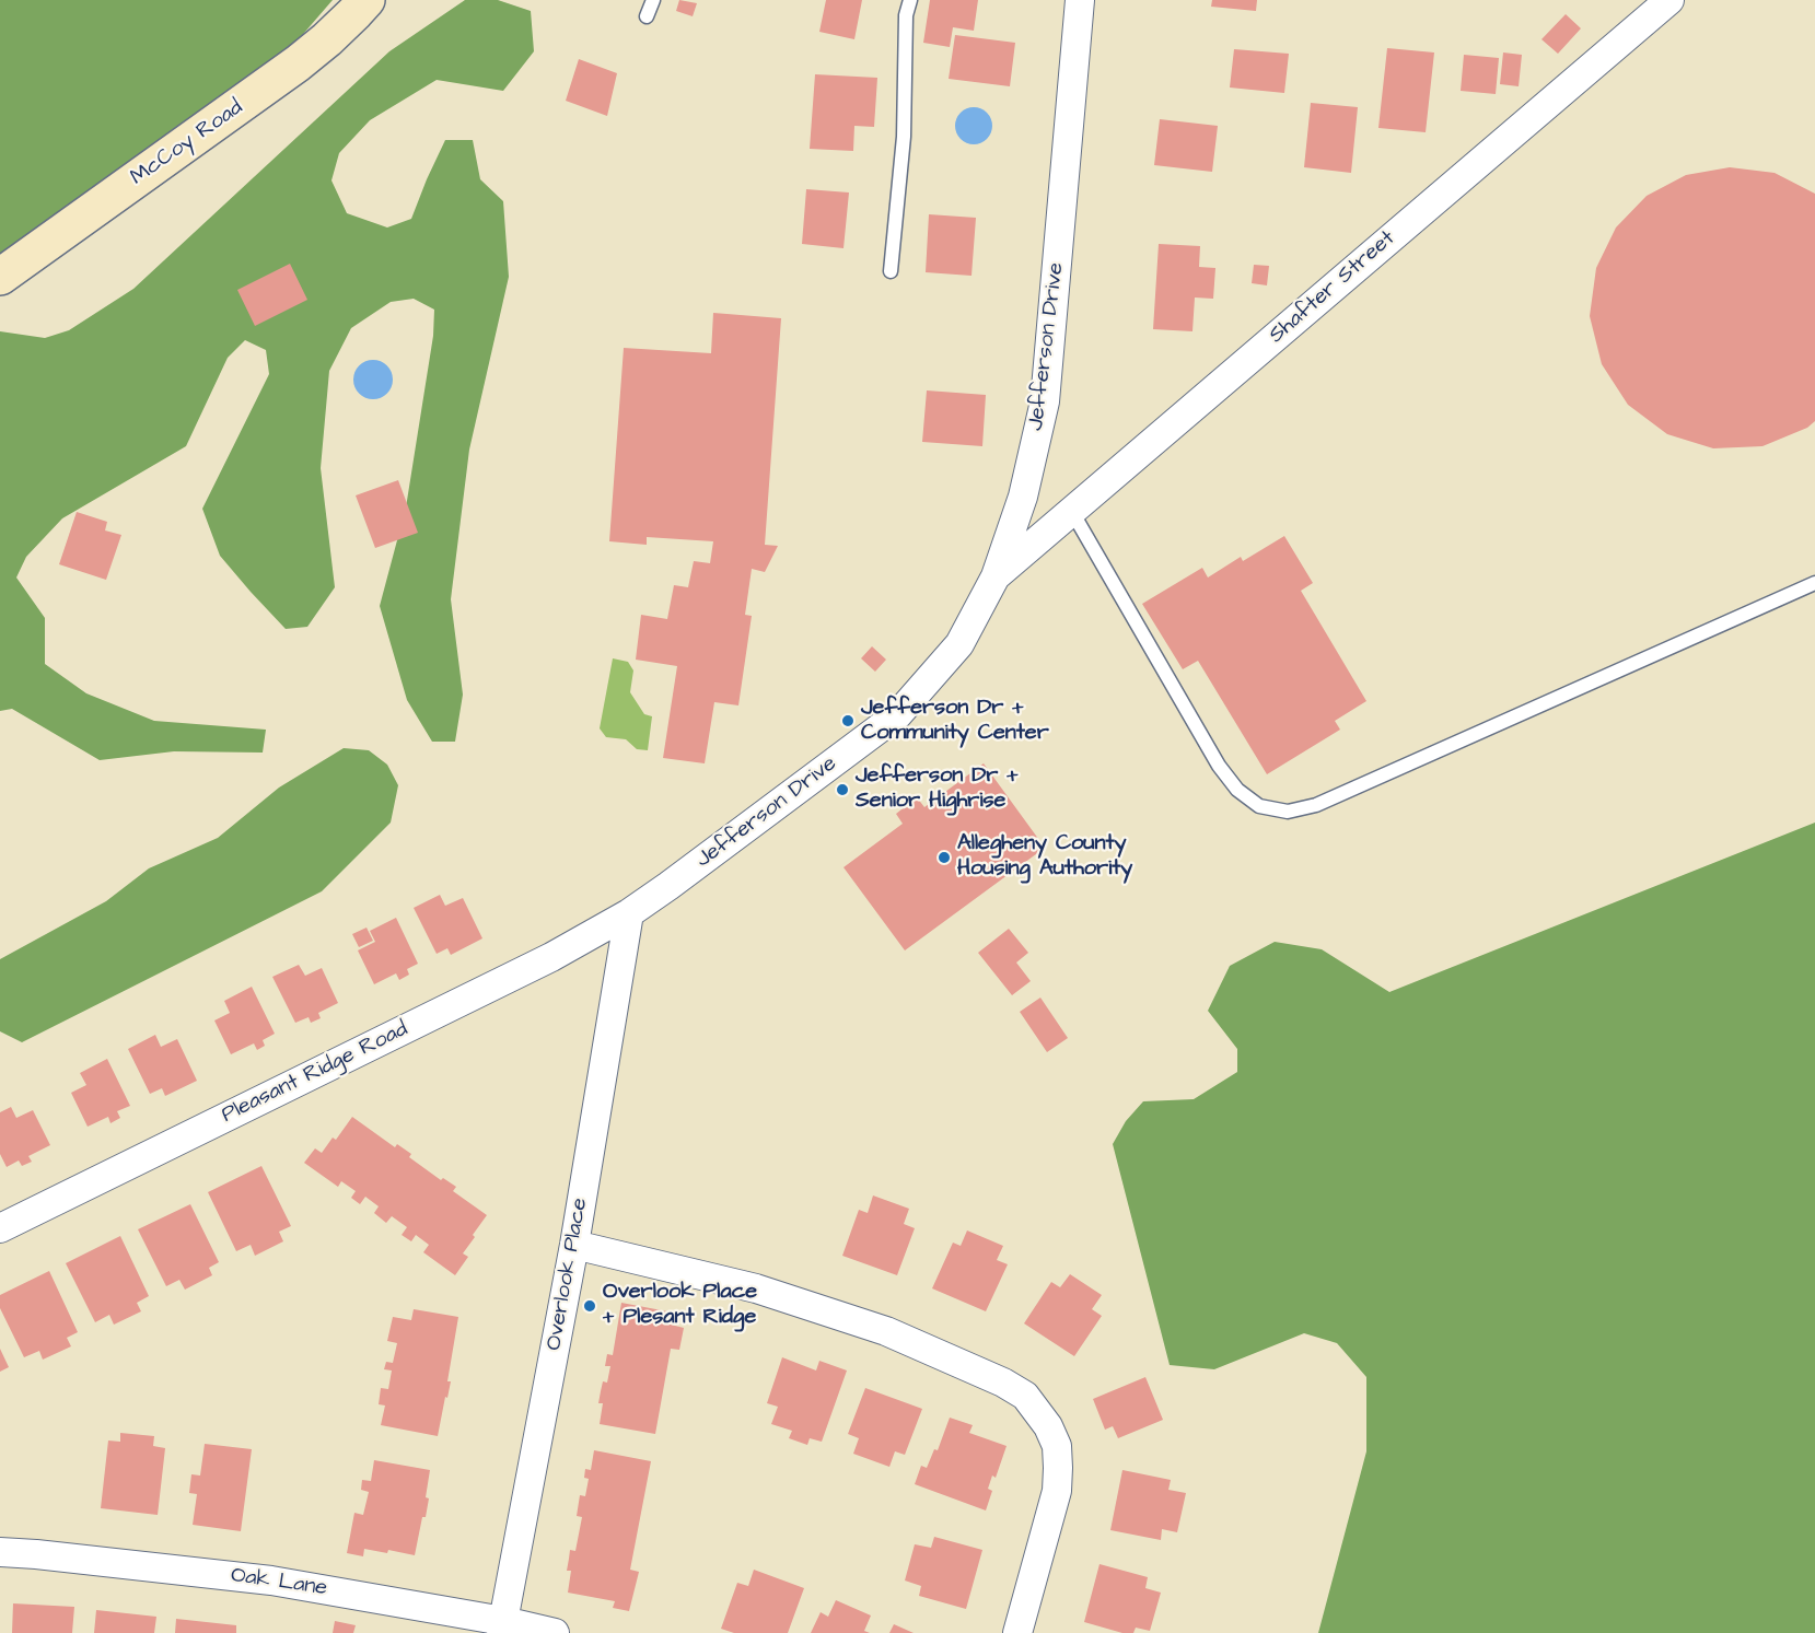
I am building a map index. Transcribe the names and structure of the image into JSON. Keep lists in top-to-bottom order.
{
  "streets": {
    "street": [
      "McCoy Road",
      "Shafter Street",
      "Jefferson Drive",
      "Pleasant Ridge Road",
      "Overlook Place",
      "Oak Lane"
    ]
  },
  "crossings": [
    ["Shafter Street", "Jefferson Drive"],
    ["Jefferson Drive", "Pleasant Ridge Road"],
    ["Jefferson Drive", "Overlook Place"],
    ["Pleasant Ridge Road", "Overlook Place"],
    ["Overlook Place", "Oak Lane"]
  ],
  "places": [
    "Jefferson Dr + Community Center",
    "Jefferson Dr + Senior Highrise",
    "Allegheny County Housing Authority",
    "Overlook Place + Plesant Ridge"
  ]
}
